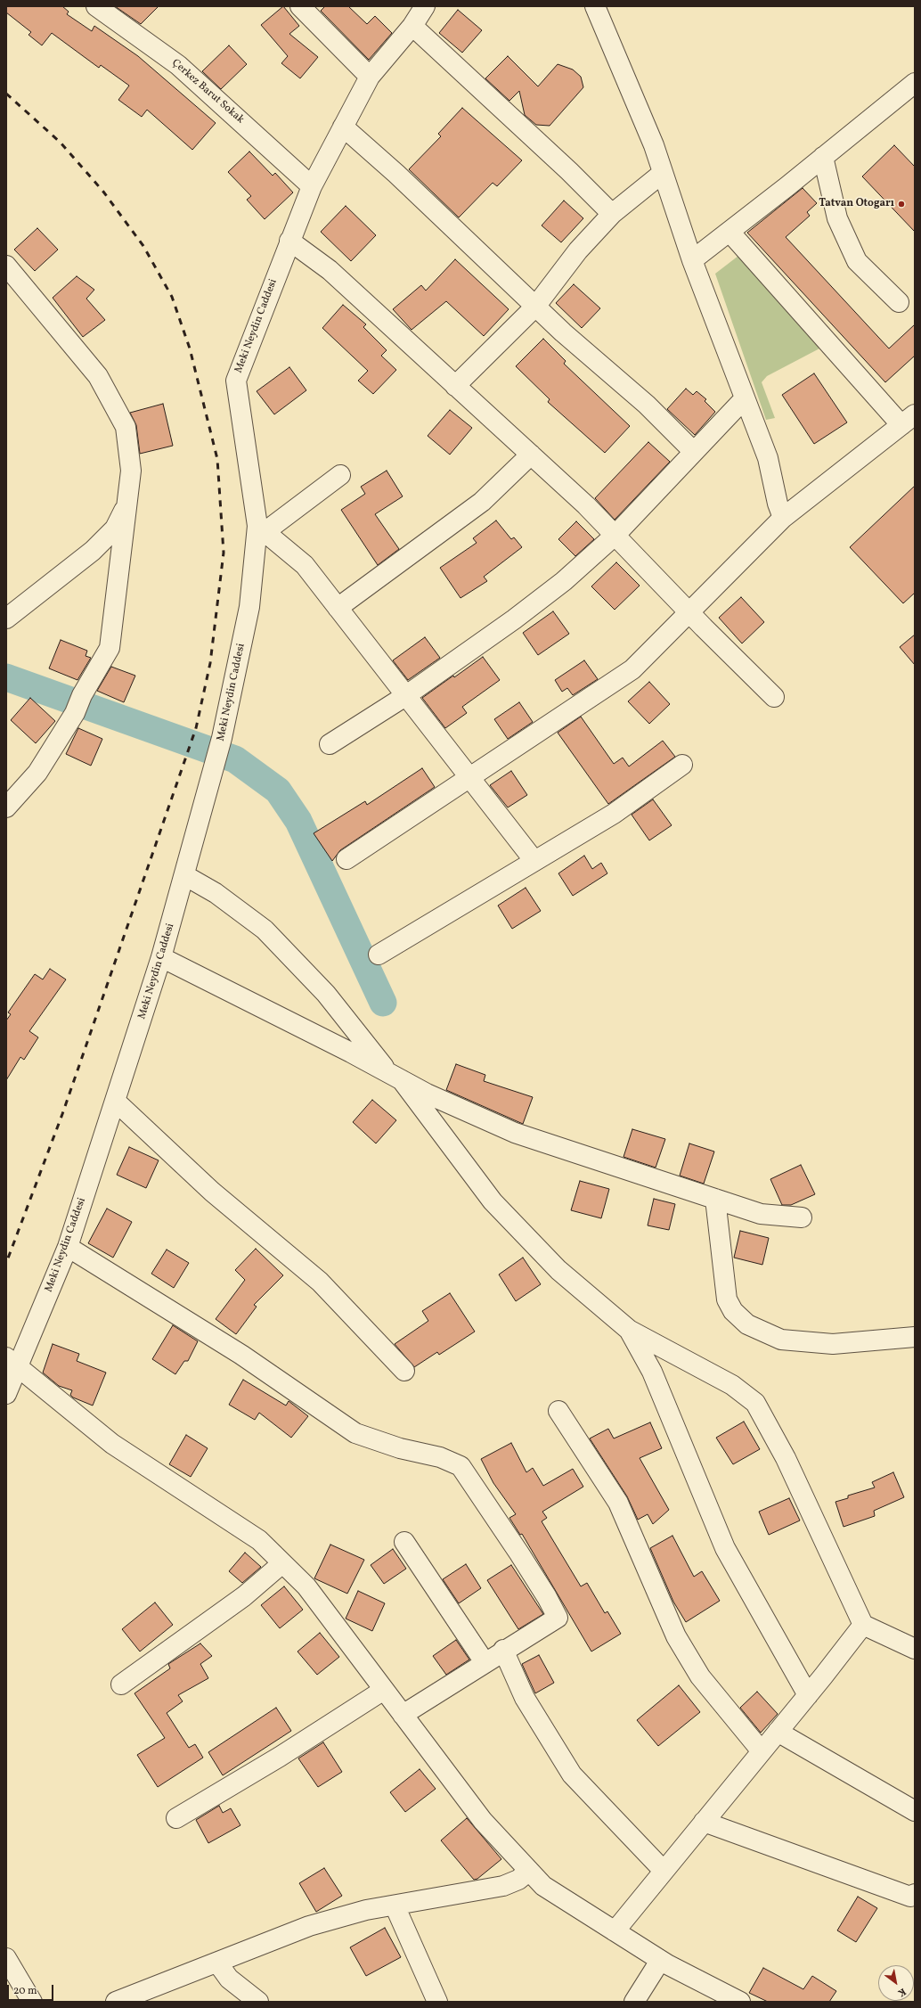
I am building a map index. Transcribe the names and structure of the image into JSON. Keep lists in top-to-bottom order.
{
  "streets": {
    "street": ["Çerkez Barut Sokak", "Meki Neydin Caddesi"]
  },
  "crossings": [
    ["Çerkez Barut Sokak", "Meki Neydin Caddesi"]
  ],
  "places": ["Tatvan Otogarı"],
  "scale_bar": "20 m",
  "north": "bottom right"
}
